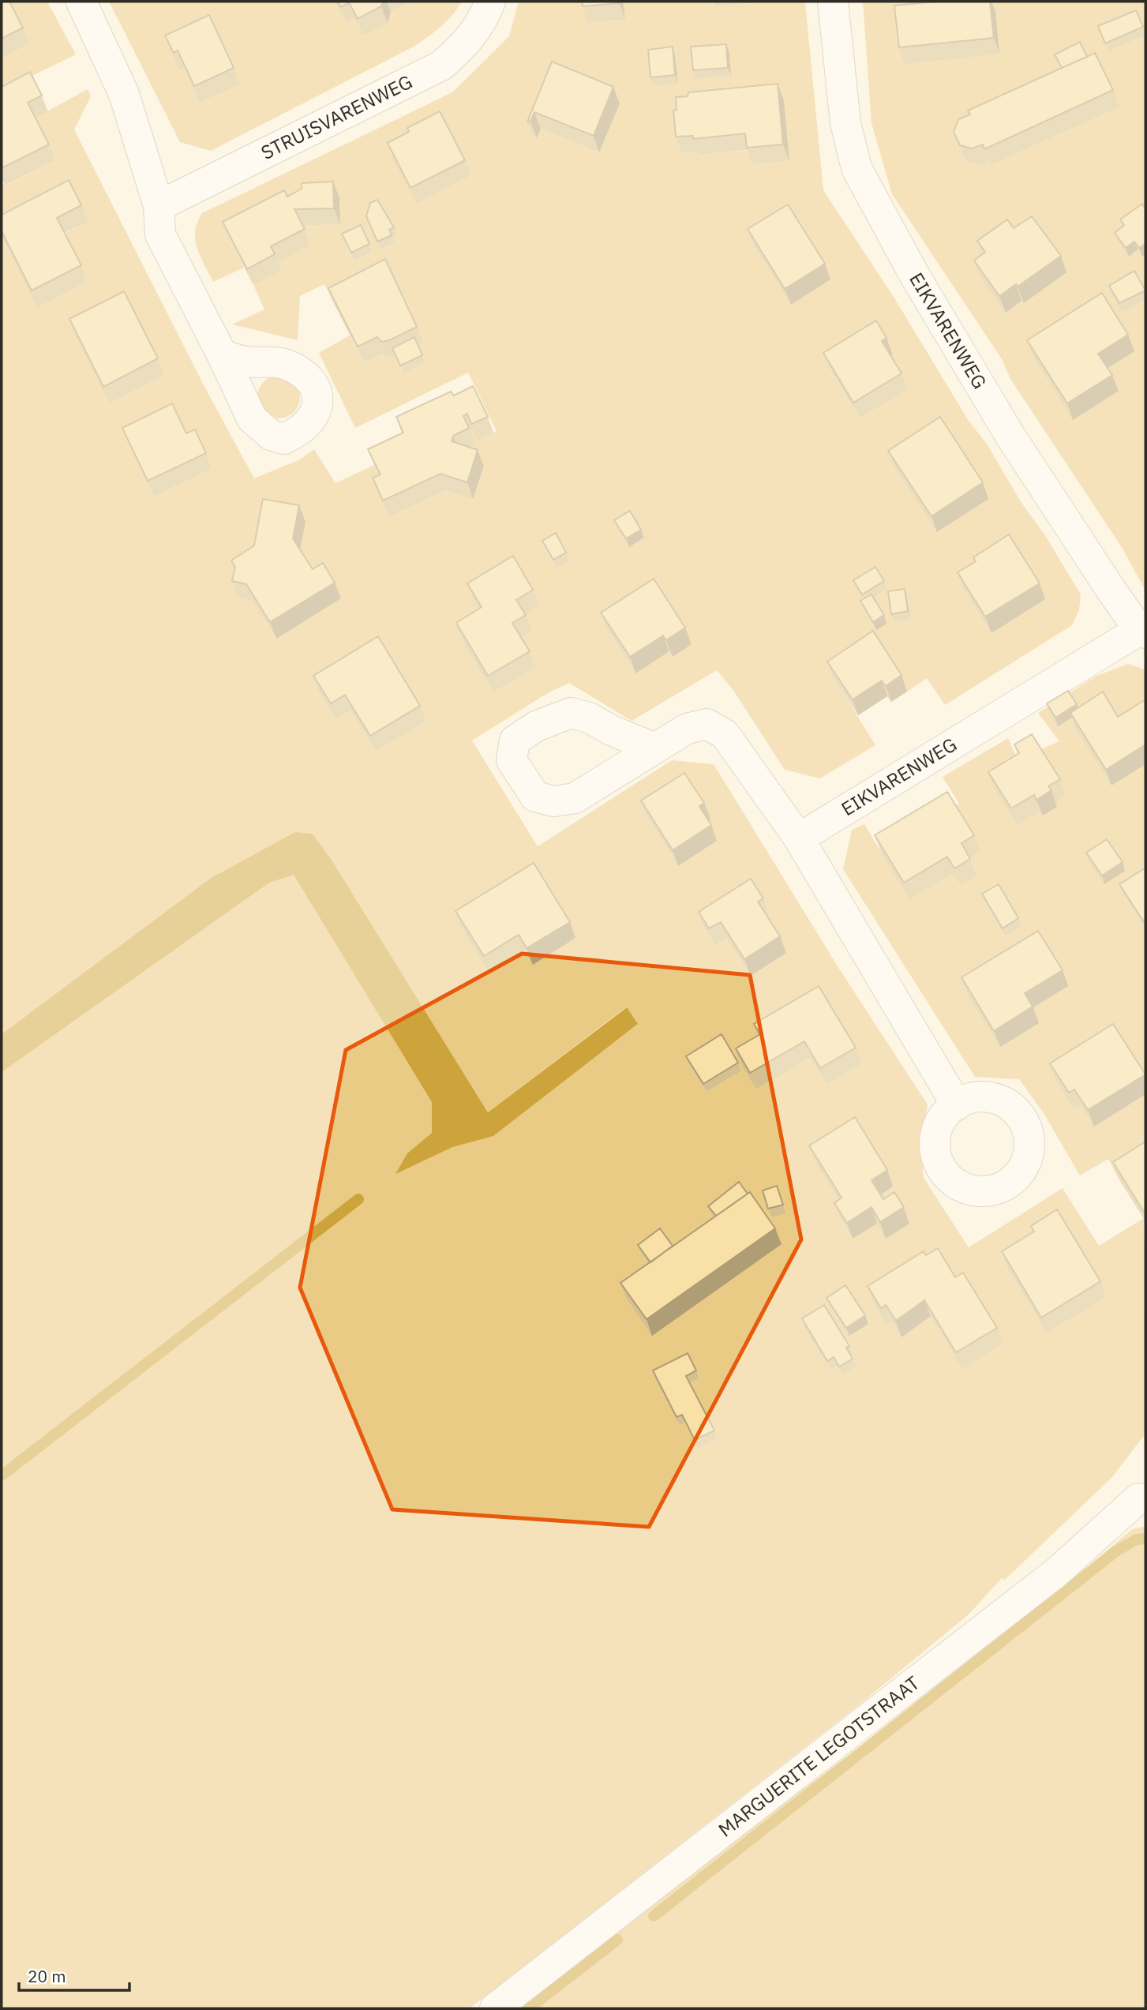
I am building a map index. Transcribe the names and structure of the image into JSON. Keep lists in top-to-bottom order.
{
  "streets": {
    "street": ["STRUISVARENWEG", "EIKVARENWEG", "MARGUERITE LEGOTSTRAAT"]
  },
  "scale_bar": "20 m"
}
